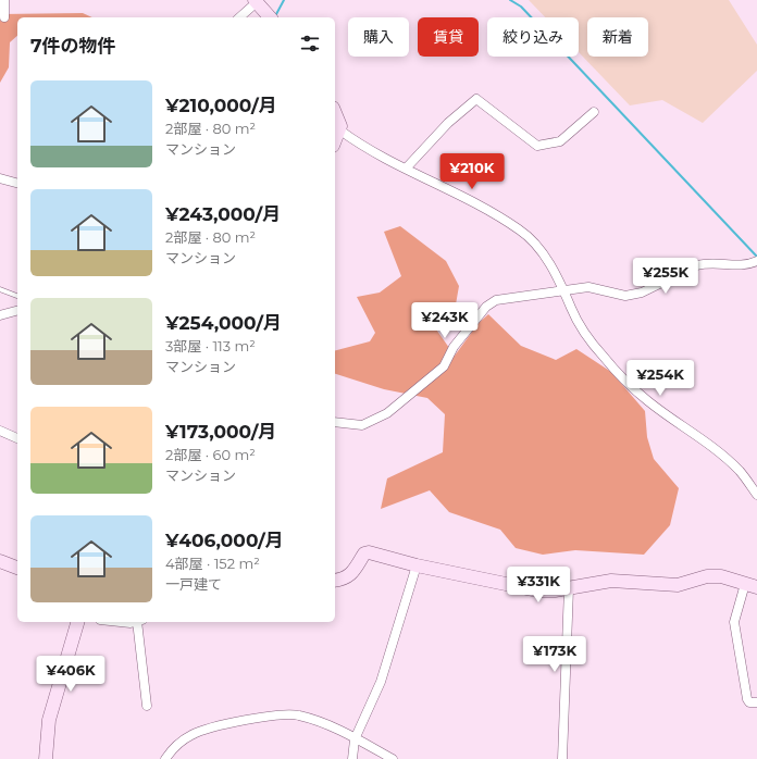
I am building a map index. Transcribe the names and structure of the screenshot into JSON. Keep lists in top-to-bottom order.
{
  "page": {
    "chip": [
      "購入",
      "賃貸",
      "絞り込み",
      "新着"
    ],
    "heading": "7件の物件",
    "list": [
      {
        "name": "¥210,000/月",
        "note": "2部屋 · 80 m² · マンション"
      },
      {
        "name": "¥243,000/月",
        "note": "2部屋 · 80 m² · マンション"
      },
      {
        "name": "¥254,000/月",
        "note": "3部屋 · 113 m² · マンション"
      },
      {
        "name": "¥173,000/月",
        "note": "2部屋 · 60 m² · マンション"
      },
      {
        "name": "¥406,000/月",
        "note": "4部屋 · 152 m² · 一戸建て"
      }
    ],
    "price": [
      "¥210K",
      "¥255K",
      "¥243K",
      "¥254K",
      "¥331K",
      "¥173K",
      "¥406K"
    ]
  }
}
